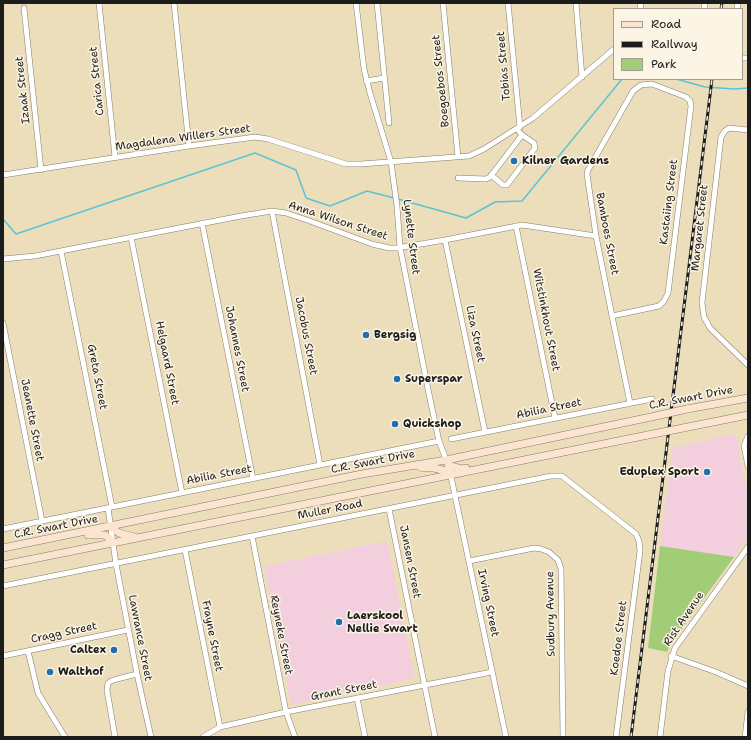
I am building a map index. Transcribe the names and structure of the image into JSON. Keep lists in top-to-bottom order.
{
  "streets": {
    "main road": ["C.R. Swart Drive"],
    "street": [
      "Tobias Street",
      "Carica Street",
      "Boegoebos Street",
      "Izaak Street",
      "Magdalena Willers Street",
      "Kastaiing Street",
      "Anna Wilson Street",
      "Margaret Street",
      "Bamboes Street",
      "Lynette Street",
      "Witstinkhout Street",
      "Liza Street",
      "Jacobus Street",
      "Johannes Street",
      "Helgaard Street",
      "Greta Street",
      "Abilia Street",
      "Jeanette Street",
      "Muller Road",
      "Jansen Street",
      "Irving Street",
      "Sudbury Avenue",
      "Rist Avenue",
      "Cragg Street",
      "Reyneke Street",
      "Frayne Street",
      "Lawrance Street",
      "Koedoe Street",
      "Grant Street"
    ]
  },
  "crossings": [
    ["Tobias Street", "Magdalena Willers Street"],
    ["Carica Street", "Magdalena Willers Street"],
    ["Boegoebos Street", "Magdalena Willers Street"],
    ["Izaak Street", "Magdalena Willers Street"],
    ["Magdalena Willers Street", "Lynette Street"],
    ["Kastaiing Street", "Bamboes Street"],
    ["Anna Wilson Street", "Bamboes Street"],
    ["Anna Wilson Street", "Lynette Street"],
    ["Anna Wilson Street", "Witstinkhout Street"],
    ["Anna Wilson Street", "Liza Street"],
    ["Anna Wilson Street", "Jacobus Street"],
    ["Anna Wilson Street", "Johannes Street"],
    ["Anna Wilson Street", "Helgaard Street"],
    ["Anna Wilson Street", "Greta Street"],
    ["Bamboes Street", "Abilia Street"],
    ["Lynette Street", "C.R. Swart Drive"],
    ["Lynette Street", "Abilia Street"],
    ["Lynette Street", "Irving Street"],
    ["Witstinkhout Street", "Abilia Street"],
    ["Liza Street", "Abilia Street"],
    ["Jacobus Street", "Abilia Street"],
    ["Johannes Street", "Abilia Street"],
    ["Helgaard Street", "Abilia Street"],
    ["Greta Street", "C.R. Swart Drive"],
    ["Greta Street", "Abilia Street"],
    ["Greta Street", "Lawrance Street"],
    ["C.R. Swart Drive", "Irving Street"],
    ["C.R. Swart Drive", "Lawrance Street"],
    ["Abilia Street", "Jeanette Street"],
    ["Muller Road", "Jansen Street"],
    ["Muller Road", "Irving Street"],
    ["Muller Road", "Reyneke Street"],
    ["Muller Road", "Frayne Street"],
    ["Muller Road", "Lawrance Street"],
    ["Muller Road", "Koedoe Street"],
    ["Jansen Street", "Grant Street"],
    ["Irving Street", "Sudbury Avenue"],
    ["Irving Street", "Grant Street"],
    ["Cragg Street", "Lawrance Street"],
    ["Reyneke Street", "Grant Street"],
    ["Frayne Street", "Grant Street"]
  ],
  "places": [
    "Kilner Gardens",
    "Bergsig",
    "Superspar",
    "Quickshop",
    "Eduplex Sport",
    "Laerskool Nellie Swart",
    "Caltex",
    "Walthof"
  ],
  "legend": ["Road", "Railway", "Park"]
}
